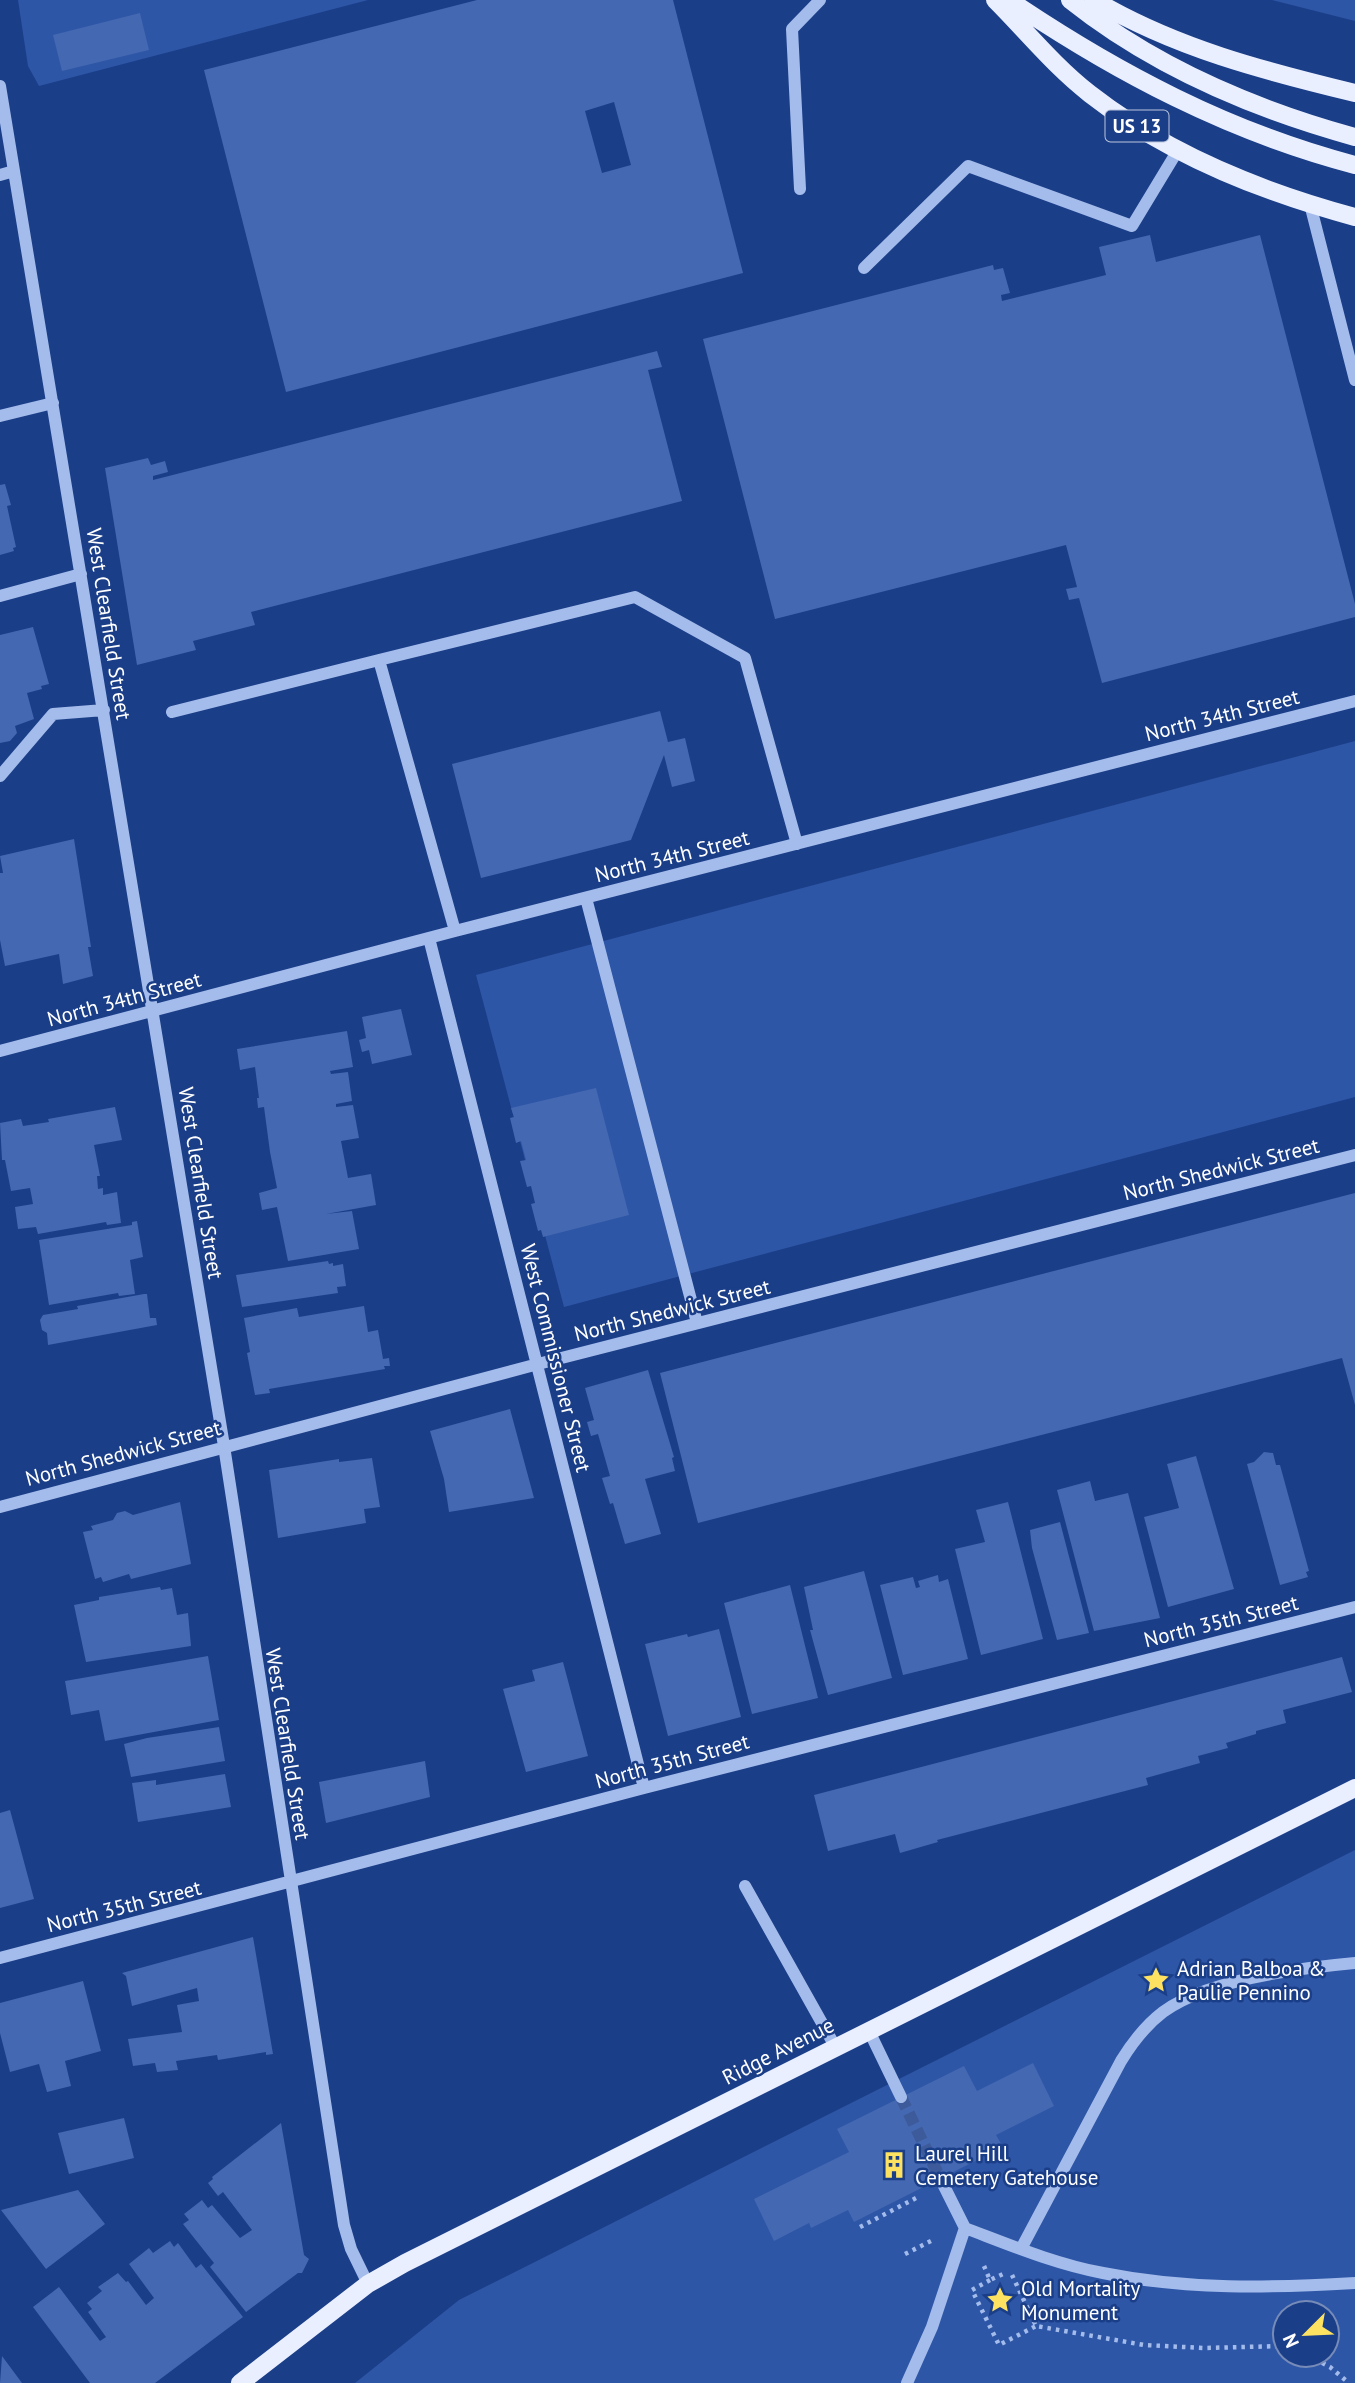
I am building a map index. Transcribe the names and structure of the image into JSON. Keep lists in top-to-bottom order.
{
  "streets": {
    "main road": ["US 13", "Ridge Avenue"],
    "street": [
      "West Clearfield Street",
      "North 34th Street",
      "North Shedwick Street",
      "West Commissioner Street",
      "North 35th Street"
    ]
  },
  "crossings": [
    ["West Clearfield Street", "North 34th Street"],
    ["West Clearfield Street", "North Shedwick Street"],
    ["West Clearfield Street", "North 35th Street"],
    ["West Clearfield Street", "Ridge Avenue"],
    ["North 34th Street", "West Commissioner Street"],
    ["North Shedwick Street", "West Commissioner Street"],
    ["West Commissioner Street", "North 35th Street"]
  ],
  "places": {
    "place": ["Adrian Balboa & Paulie Pennino", "Old Mortality Monument"],
    "building": ["Laurel Hill Cemetery Gatehouse"]
  },
  "north": "bottom left"
}
